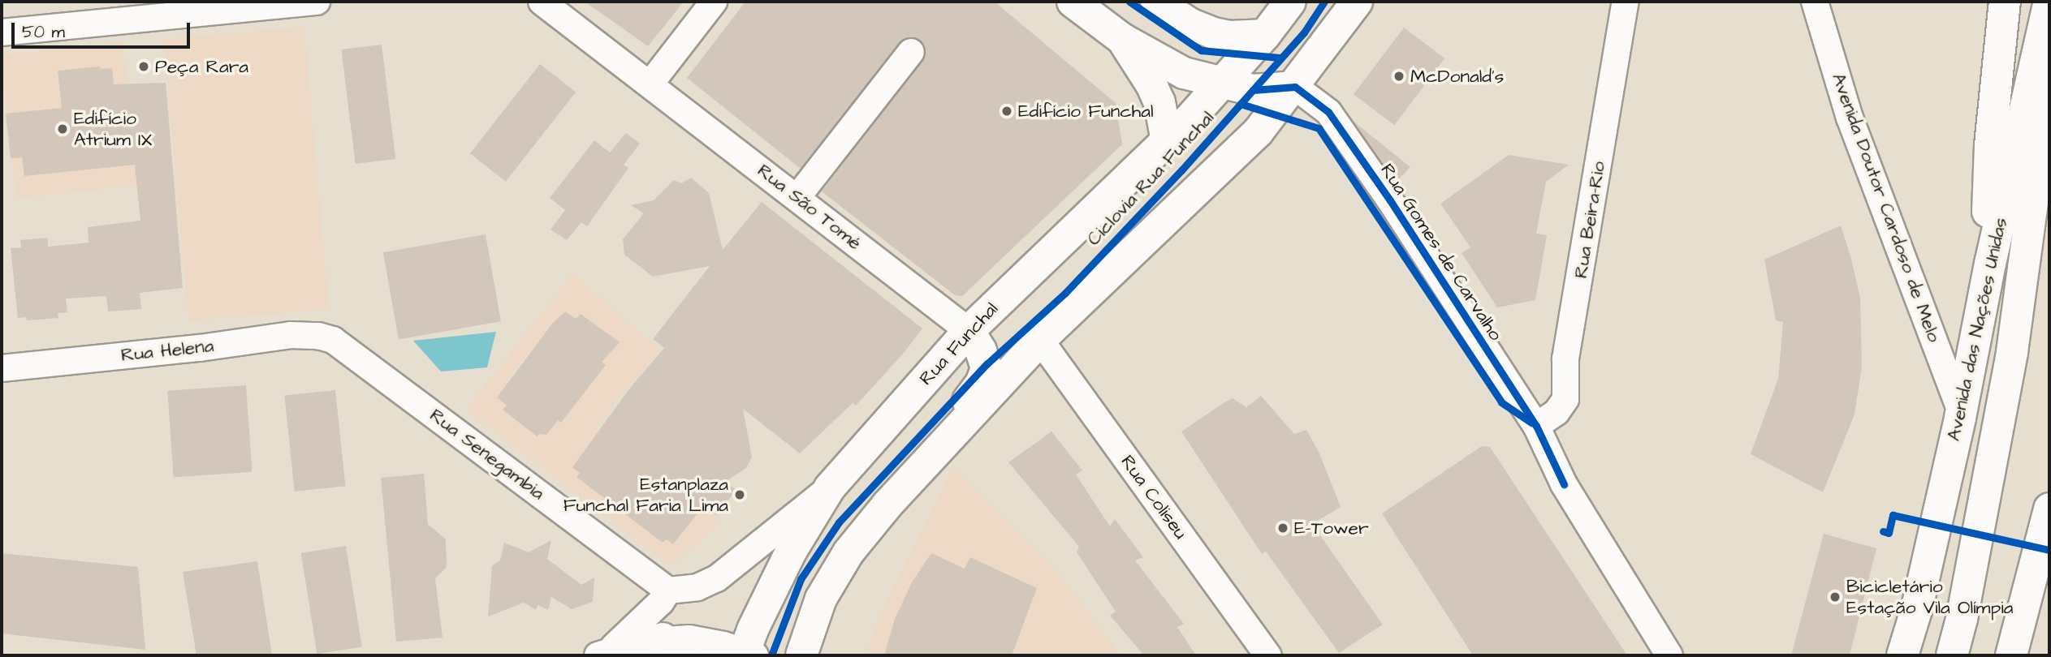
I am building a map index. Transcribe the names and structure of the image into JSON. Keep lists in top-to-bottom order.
{
  "streets": {
    "main road": ["Avenida das Nações Unidas", "Rua Funchal"],
    "street": [
      "Rua São Tomé",
      "Avenida Doutor Cardoso de Melo",
      "Rua Beira-Rio",
      "Rua Gomes de Carvalho",
      "Rua Helena",
      "Rua Senegambia",
      "Rua Coliseu"
    ],
    "cycle path": ["Ciclovia Rua Funchal"]
  },
  "crossings": [
    ["Rua São Tomé", "Rua Funchal"],
    ["Avenida Doutor Cardoso de Melo", "Avenida das Nações Unidas"],
    ["Rua Beira-Rio", "Rua Gomes de Carvalho"],
    ["Rua Funchal", "Rua Senegambia"],
    ["Rua Helena", "Rua Senegambia"]
  ],
  "places": [
    "Peça Rara",
    "McDonald's",
    "Edifício Funchal",
    "Edifício Atrium IX",
    "Estanplaza Funchal Faria Lima",
    "E-Tower",
    "Bicicletário Estação Vila Olímpia"
  ],
  "scale_bar": "50 m"
}
